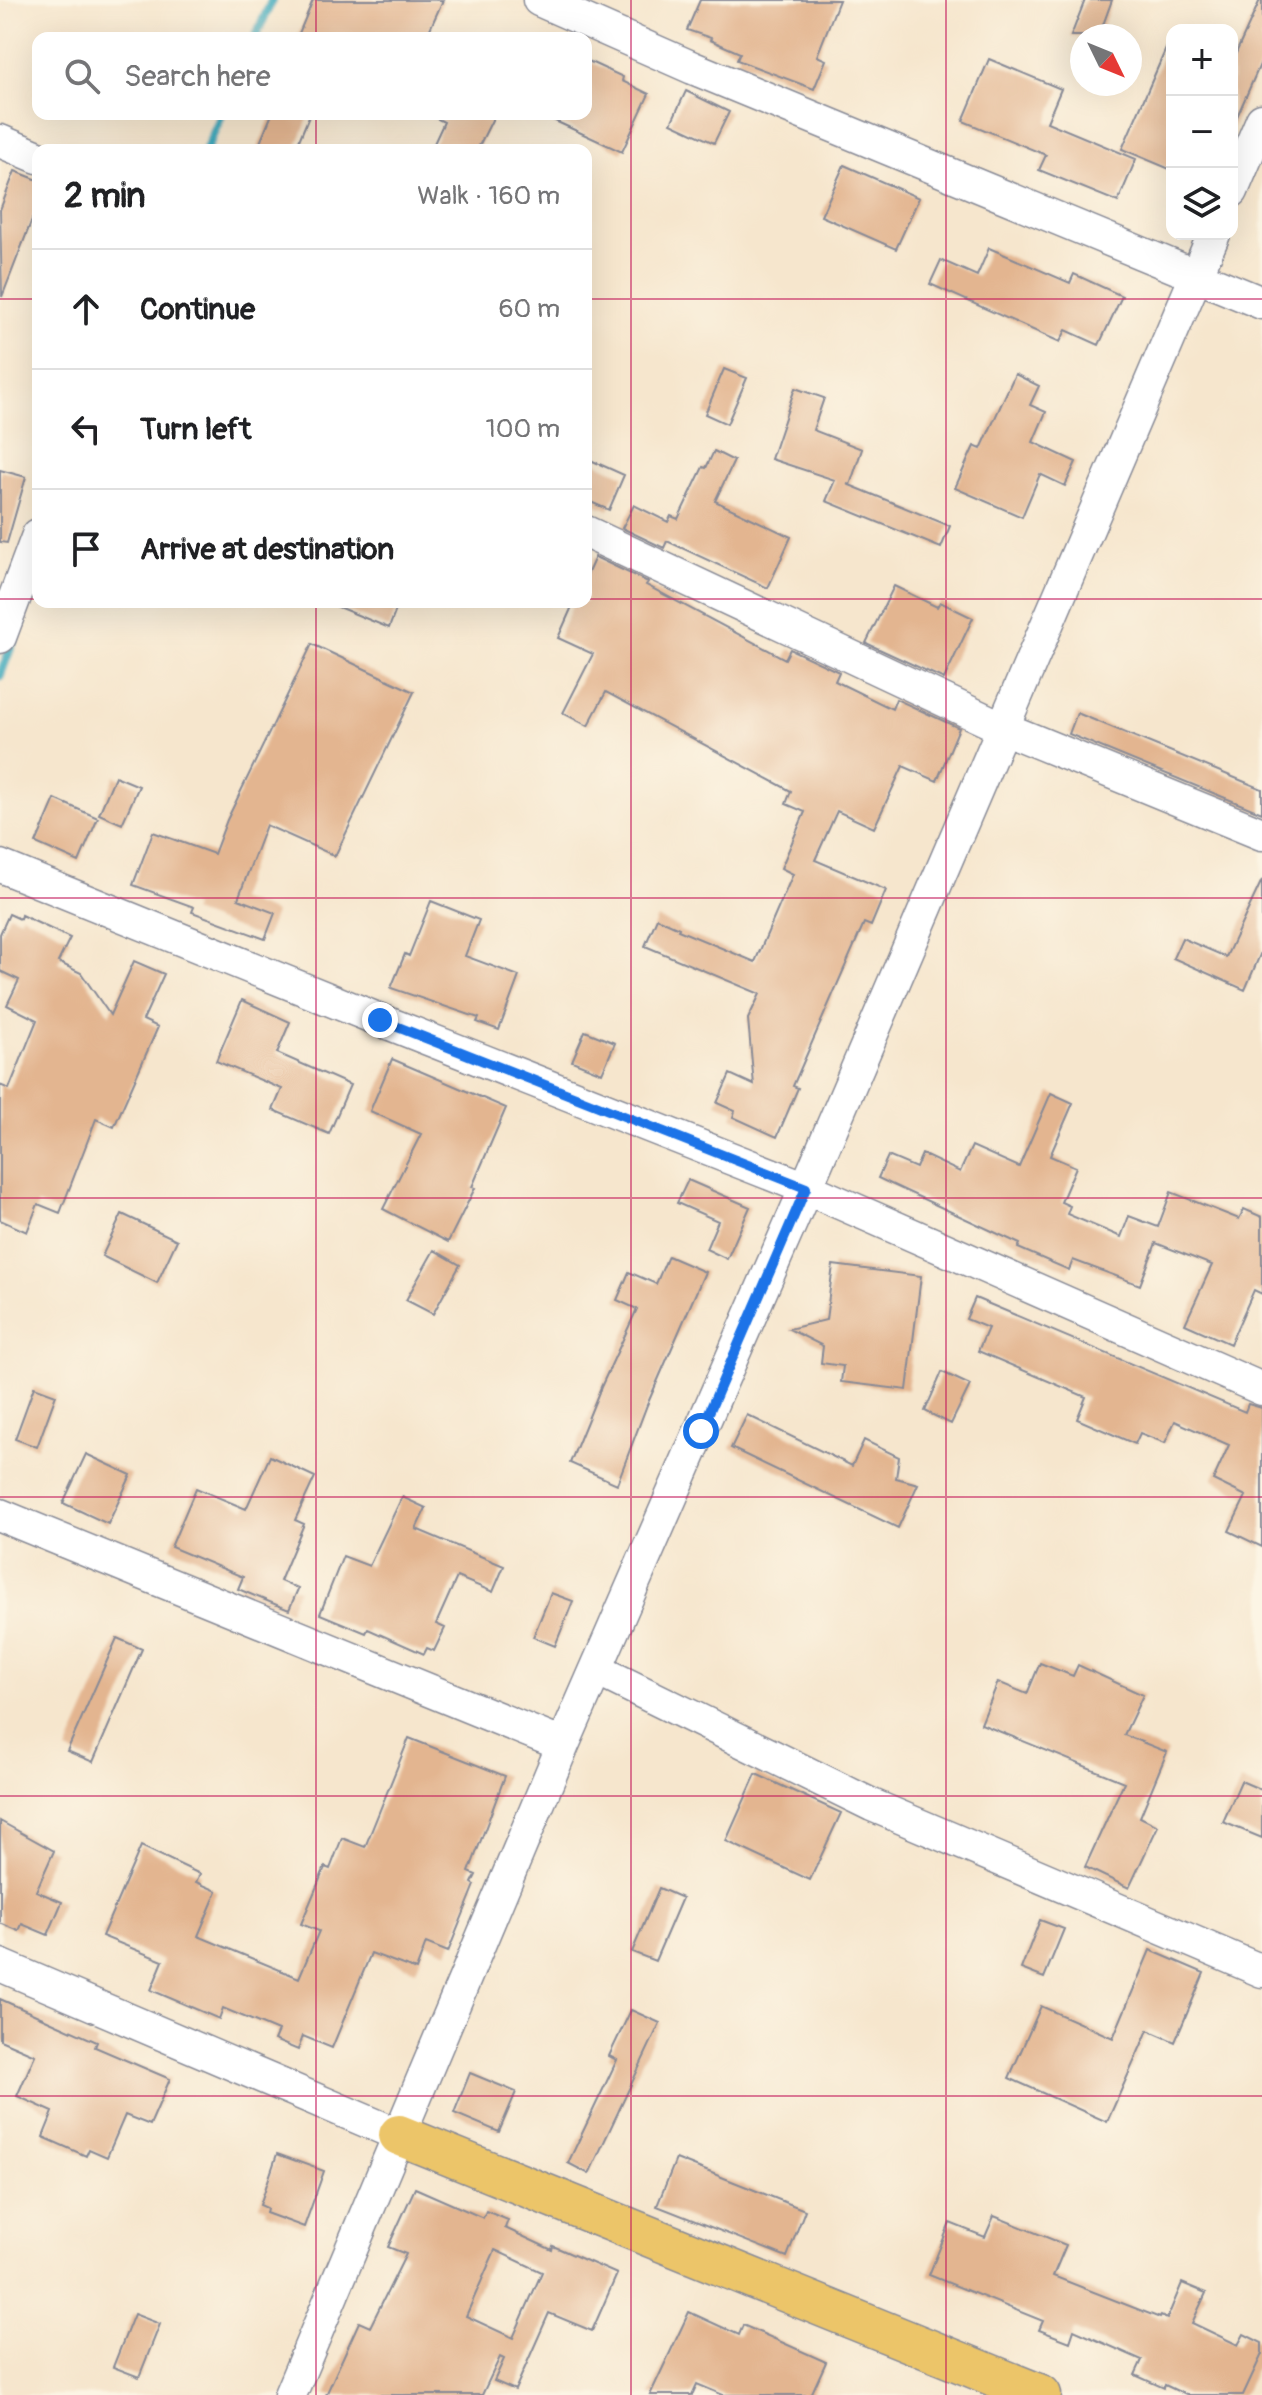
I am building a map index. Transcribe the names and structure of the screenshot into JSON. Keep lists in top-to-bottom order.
{
  "north": "bottom right",
  "page": {
    "map_buttons": ["+", "−"],
    "search": "Search here",
    "heading": ["2 min", "Walk · 160 m"],
    "list": [
      ["Continue", "60 m"],
      ["Turn left", "100 m"],
      "Arrive at destination"
    ]
  }
}
